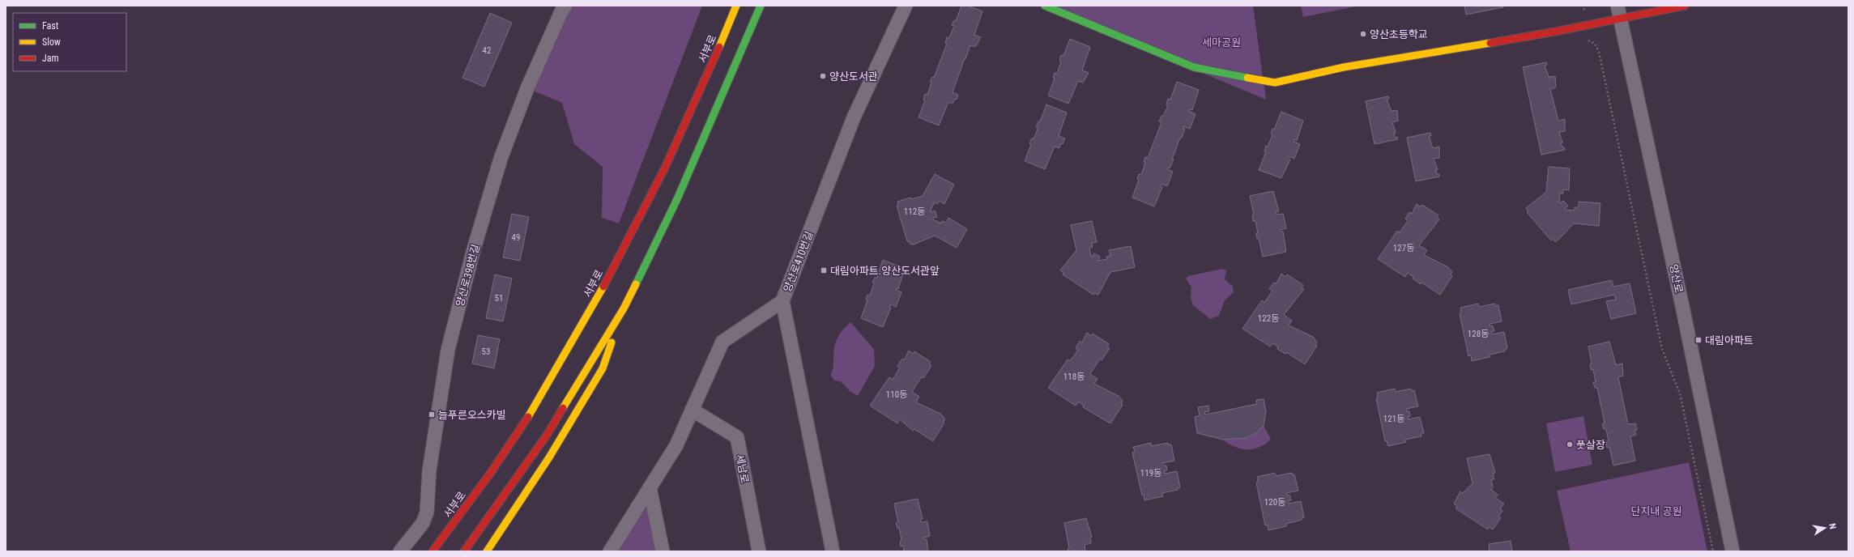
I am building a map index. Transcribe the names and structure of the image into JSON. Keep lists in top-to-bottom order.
{
  "streets": {
    "main road": ["서부로"],
    "street": [
      "양산로410번길",
      "양산로398번길",
      "양산로",
      "세남로"
    ]
  },
  "parks": ["세마공원", "단지내 공원"],
  "places": {
    "other": ["양산초등학교", "양산도서관", "풋살장"],
    "transit": ["대림아파트.양산도서관앞", "대림아파트", "늘푸른오스카빌"]
  },
  "house_numbers": [
    "42",
    "112동",
    "49",
    "127동",
    "51",
    "122동",
    "128동",
    "53",
    "118동",
    "110동",
    "121동",
    "119동",
    "120동"
  ],
  "legend": ["Fast", "Slow", "Jam"],
  "north": "right"
}
